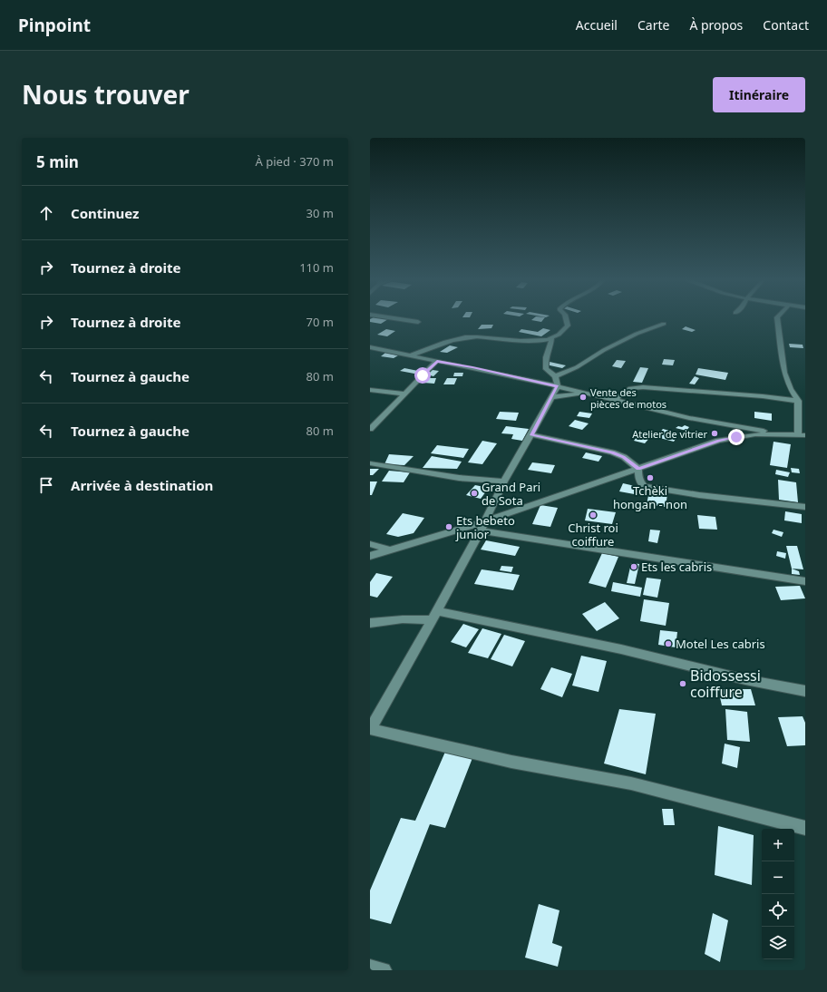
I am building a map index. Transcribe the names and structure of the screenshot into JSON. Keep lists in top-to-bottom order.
{
  "places": [
    "Vente des pièces de motos",
    "Atelier de vitrier",
    "Tchèki hongan - non",
    "Grand Pari de Sota",
    "Christ roi coiffure",
    "Ets bebeto junior",
    "Ets les cabris",
    "Motel Les cabris",
    "Bidossessi coiffure"
  ],
  "page": {
    "header": "Pinpoint",
    "nav": [
      "Accueil",
      "Carte",
      "À propos",
      "Contact"
    ],
    "title": "Nous trouver",
    "buttons": "Itinéraire",
    "heading": ["5 min", "À pied · 370 m"],
    "list": [
      ["Continuez", "30 m"],
      ["Tournez à droite", "110 m"],
      ["Tournez à droite", "70 m"],
      ["Tournez à gauche", "80 m"],
      ["Tournez à gauche", "80 m"],
      "Arrivée à destination"
    ],
    "map_buttons": ["+", "−"]
  }
}
